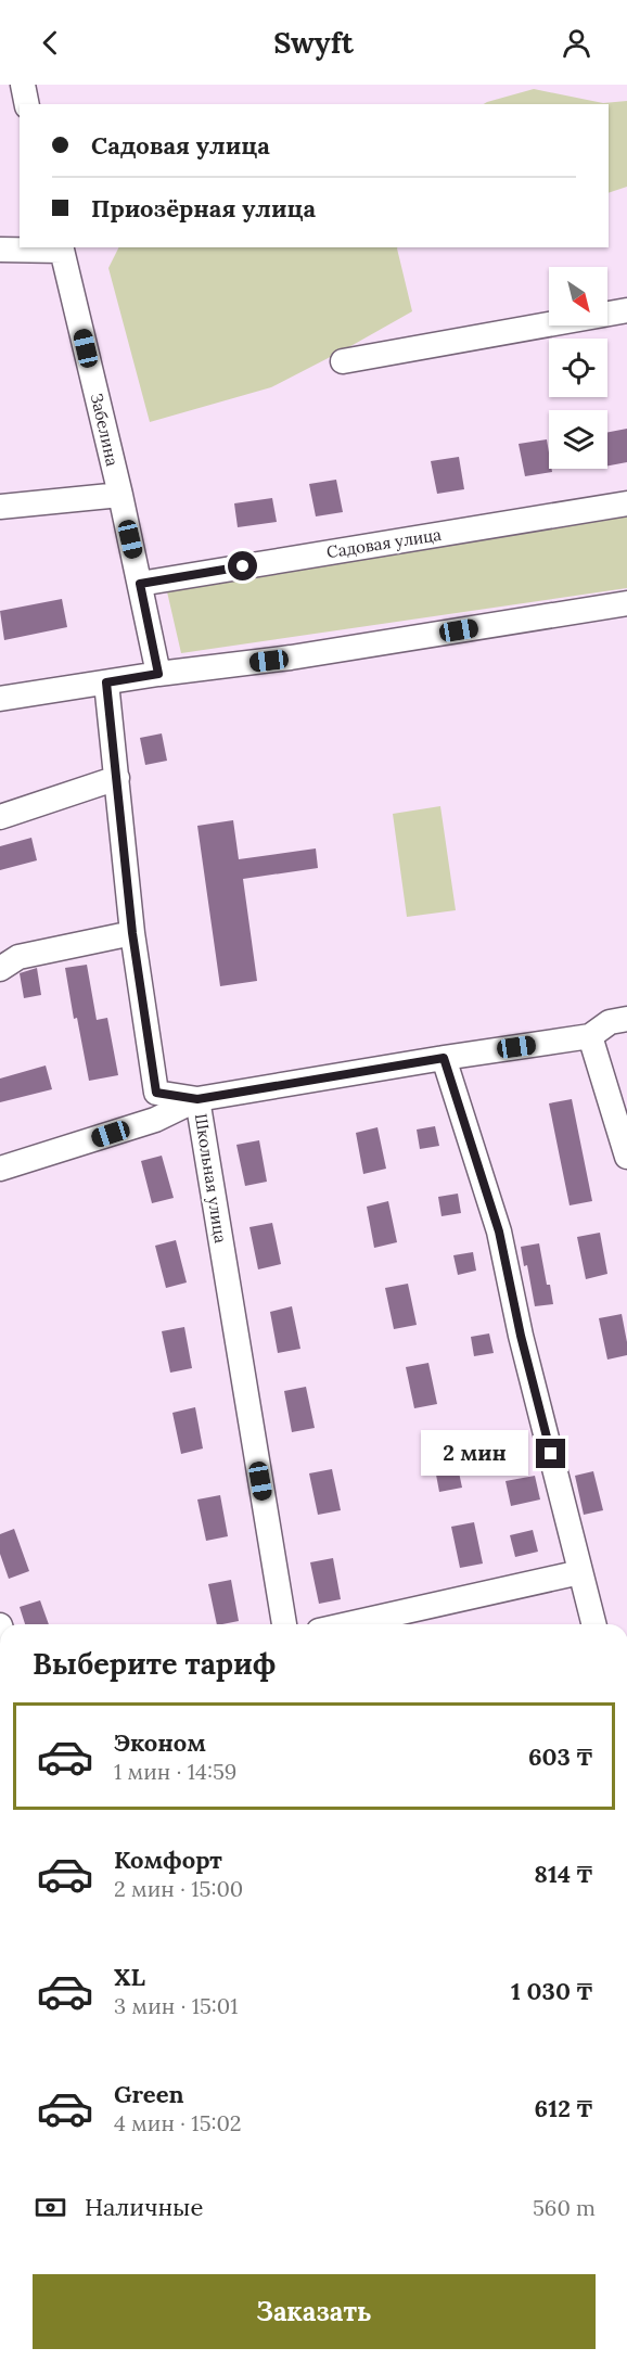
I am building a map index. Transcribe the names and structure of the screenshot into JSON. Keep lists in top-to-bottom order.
{
  "streets": {
    "street": ["Забелина", "Садовая улица", "Школьная улица"]
  },
  "north": "bottom right",
  "page": {
    "header": "Swyft",
    "banner": ["Садовая улица", "Приозёрная улица"],
    "bubble": "2 мин",
    "heading": "Выберите тариф",
    "list": [
      {
        "name": "Эконом",
        "note": "1 мин · 14:59",
        "value": "603 ₸"
      },
      {
        "name": "Комфорт",
        "note": "2 мин · 15:00",
        "value": "814 ₸"
      },
      {
        "name": "XL",
        "note": "3 мин · 15:01",
        "value": "1 030 ₸"
      },
      {
        "name": "Green",
        "note": "4 мин · 15:02",
        "value": "612 ₸"
      }
    ],
    "pay": ["Наличные", "560 m"],
    "buttons": "Заказать"
  }
}
